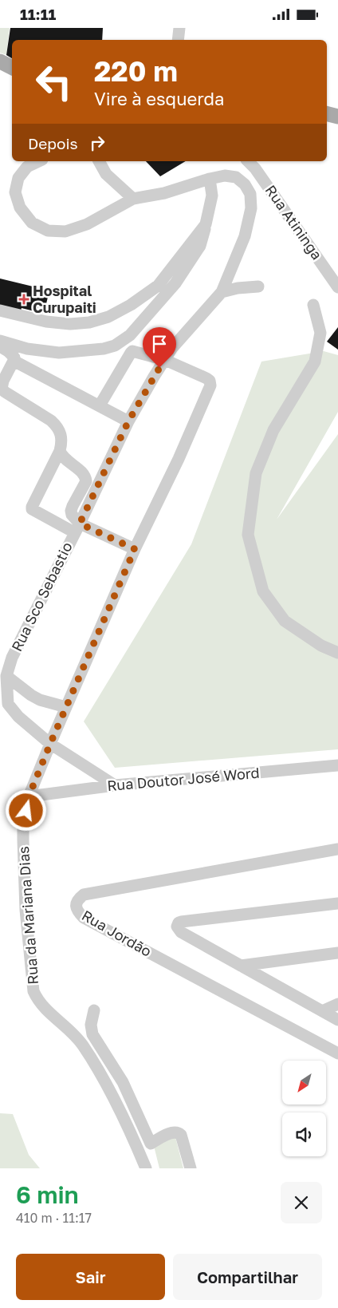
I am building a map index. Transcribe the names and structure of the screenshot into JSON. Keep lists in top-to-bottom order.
{
  "streets": {
    "street": [
      "Rua Atininga",
      "Rua Sco Sebastio",
      "Rua Doutor José Word",
      "Rua da Mariana Dias",
      "Rua Jordão"
    ]
  },
  "crossings": [
    ["Rua Sco Sebastio", "Rua Doutor José Word"],
    ["Rua Sco Sebastio", "Rua da Mariana Dias"],
    ["Rua Doutor José Word", "Rua da Mariana Dias"]
  ],
  "places": {
    "health": ["Hospital Curupaiti"]
  },
  "north": "bottom left",
  "page": {
    "status": "11:11",
    "turn": ["220 m", "Vire à esquerda"],
    "then": "Depois",
    "heading": ["6 min", "410 m · 11:17"],
    "buttons": ["Sair", "Compartilhar"]
  }
}
